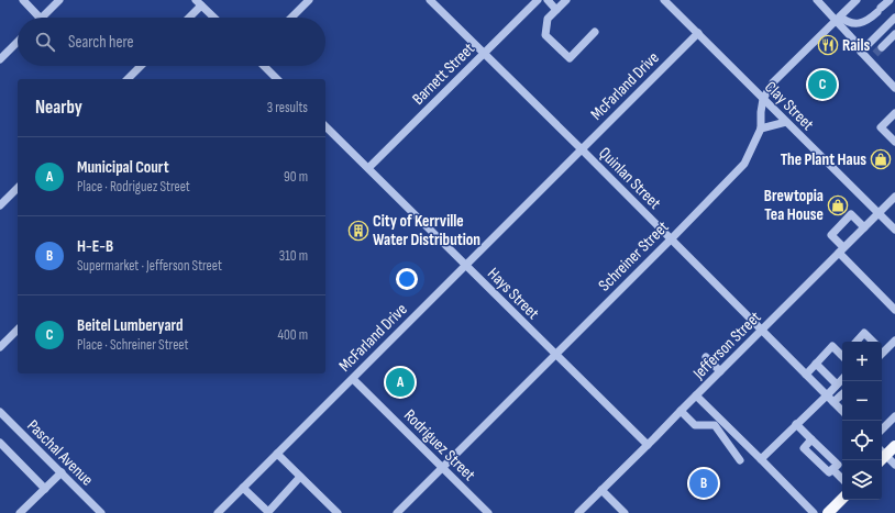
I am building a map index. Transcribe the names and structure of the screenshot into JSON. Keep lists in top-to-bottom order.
{
  "streets": {
    "street": [
      "Barnett Street",
      "McFarland Drive",
      "Clay Street",
      "Quinlan Street",
      "Schreiner Street",
      "Hays Street",
      "Jefferson Street",
      "Rodriguez Street",
      "Paschal Avenue"
    ]
  },
  "crossings": [
    ["Barnett Street", "Quinlan Street"],
    ["Barnett Street", "Hays Street"],
    ["McFarland Drive", "Clay Street"],
    ["McFarland Drive", "Quinlan Street"],
    ["McFarland Drive", "Hays Street"],
    ["McFarland Drive", "Rodriguez Street"],
    ["Clay Street", "Schreiner Street"],
    ["Clay Street", "Jefferson Street"],
    ["Quinlan Street", "Schreiner Street"],
    ["Quinlan Street", "Jefferson Street"],
    ["Schreiner Street", "Hays Street"],
    ["Schreiner Street", "Rodriguez Street"],
    ["Hays Street", "Jefferson Street"]
  ],
  "places": {
    "restaurant": ["Rails"],
    "shop": ["The Plant Haus", "Brewtopia Tea House"],
    "building": ["City of Kerrville Water Distribution"]
  },
  "page": {
    "search": "Search here",
    "pins": ["C", "A", "B"],
    "heading": ["Nearby", "3 results"],
    "list": [
      {
        "mark": "A",
        "name": "Municipal Court",
        "note": "Place · Rodriguez Street",
        "value": "90 m"
      },
      {
        "mark": "B",
        "name": "H-E-B",
        "note": "Supermarket · Jefferson Street",
        "value": "310 m"
      },
      {
        "mark": "C",
        "name": "Beitel Lumberyard",
        "note": "Place · Schreiner Street",
        "value": "400 m"
      }
    ],
    "map_buttons": ["+", "−"]
  }
}
